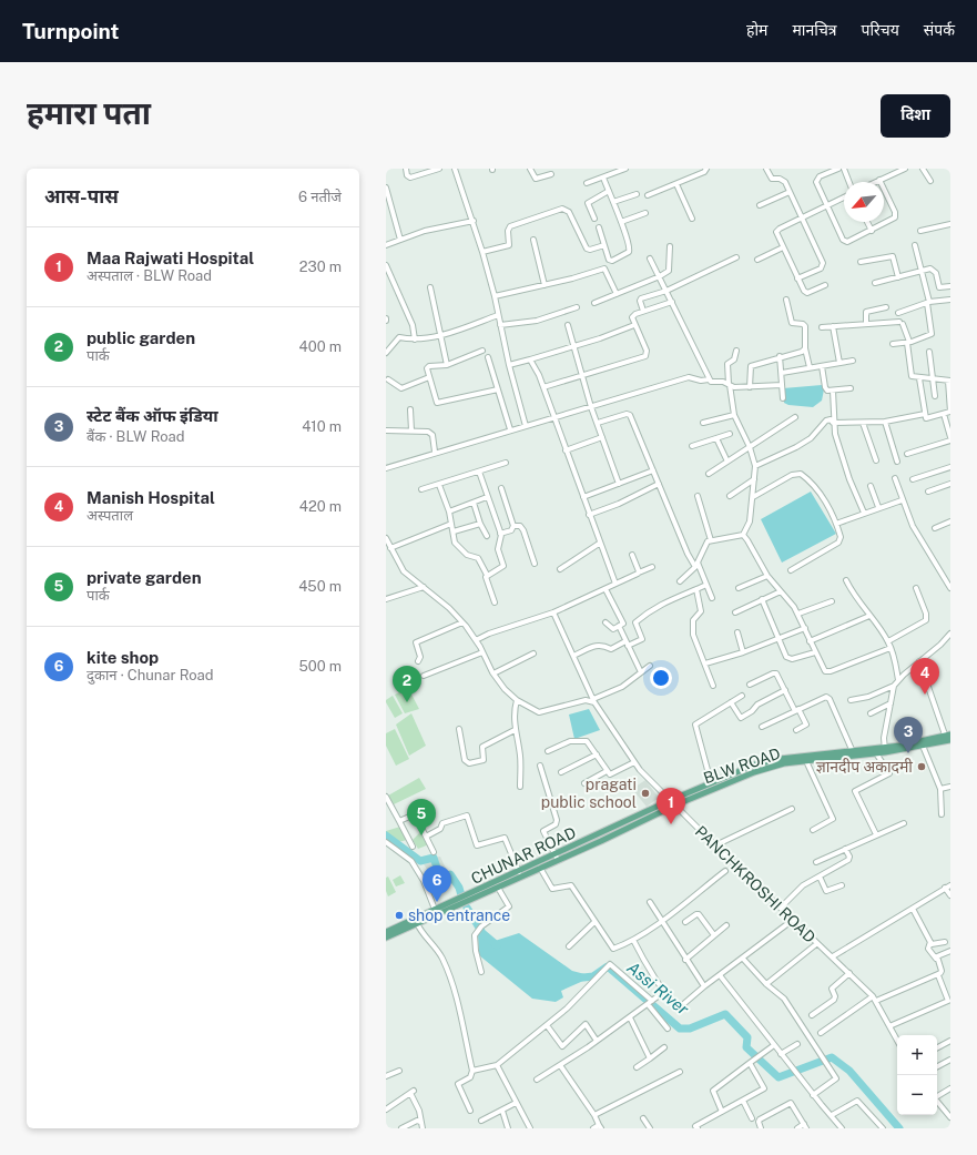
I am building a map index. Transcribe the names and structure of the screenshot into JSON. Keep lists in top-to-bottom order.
{
  "streets": {
    "main road": ["BLW ROAD", "CHUNAR ROAD"],
    "street": ["PANCHKROSHI ROAD"]
  },
  "crossings": [
    ["BLW ROAD", "CHUNAR ROAD"],
    ["BLW ROAD", "PANCHKROSHI ROAD"]
  ],
  "water": ["Assi River"],
  "places": ["ज्ञानदीप अकादमी", "pragati public school", "shop entrance"],
  "north": "bottom left",
  "page": {
    "header": "Turnpoint",
    "nav": [
      "होम",
      "मानचित्र",
      "परिचय",
      "संपर्क"
    ],
    "title": "हमारा पता",
    "buttons": "दिशा",
    "heading": ["आस-पास", "6 नतीजे"],
    "list": [
      {
        "mark": "1",
        "name": "Maa Rajwati Hospital",
        "note": "अस्पताल · BLW Road",
        "value": "230 m"
      },
      {
        "mark": "2",
        "name": "public garden",
        "note": "पार्क",
        "value": "400 m"
      },
      {
        "mark": "3",
        "name": "स्टेट बैंक ऑफ इंडिया",
        "note": "बैंक · BLW Road",
        "value": "410 m"
      },
      {
        "mark": "4",
        "name": "Manish Hospital",
        "note": "अस्पताल",
        "value": "420 m"
      },
      {
        "mark": "5",
        "name": "private garden",
        "note": "पार्क",
        "value": "450 m"
      },
      {
        "mark": "6",
        "name": "kite shop",
        "note": "दुकान · Chunar Road",
        "value": "500 m"
      }
    ],
    "pins": [
      "4",
      "2",
      "3",
      "1",
      "5",
      "6"
    ],
    "map_buttons": ["+", "−"]
  }
}
